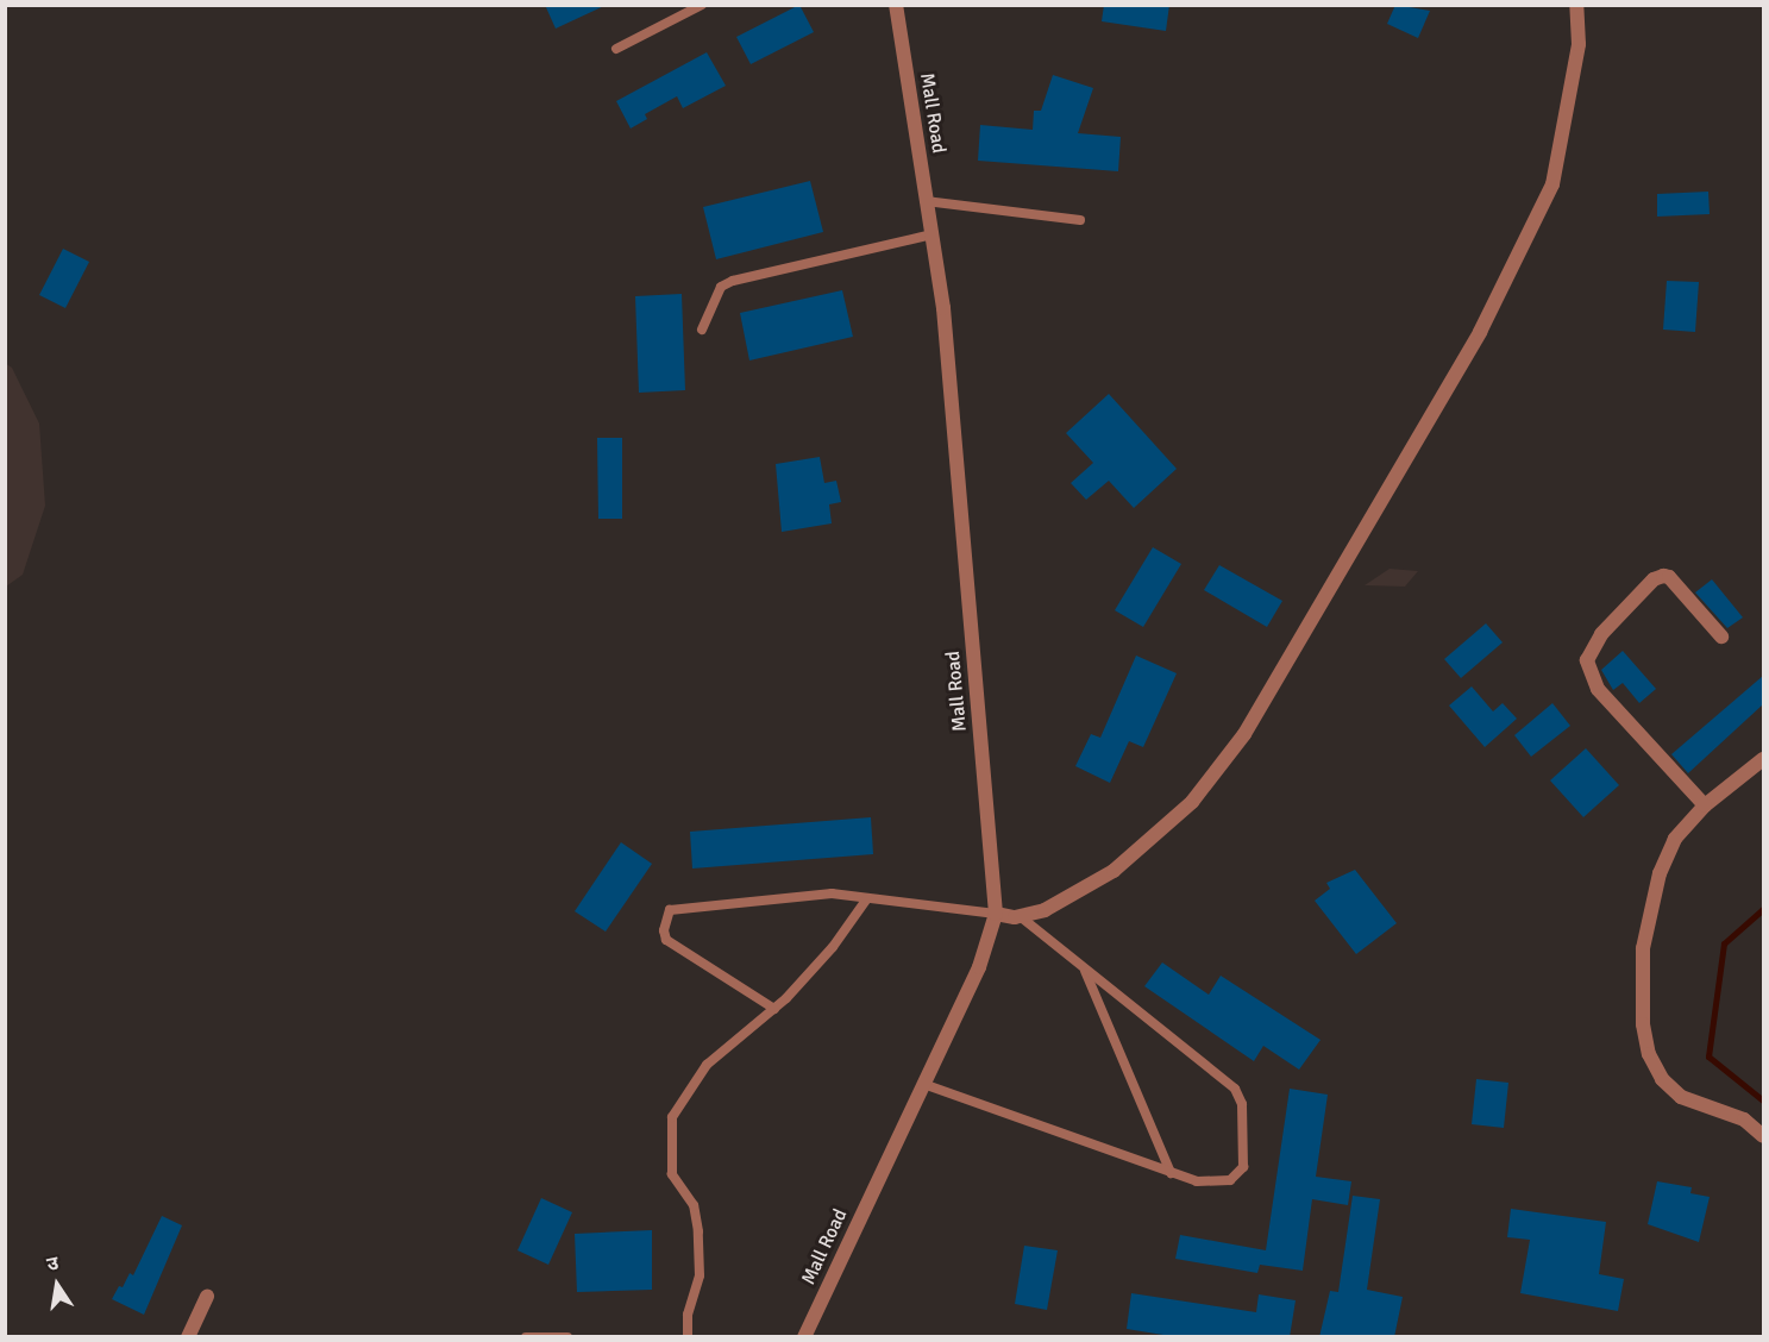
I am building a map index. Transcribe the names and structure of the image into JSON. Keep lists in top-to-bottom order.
{
  "streets": {
    "street": ["Mall Road"]
  },
  "north": "top"
}
